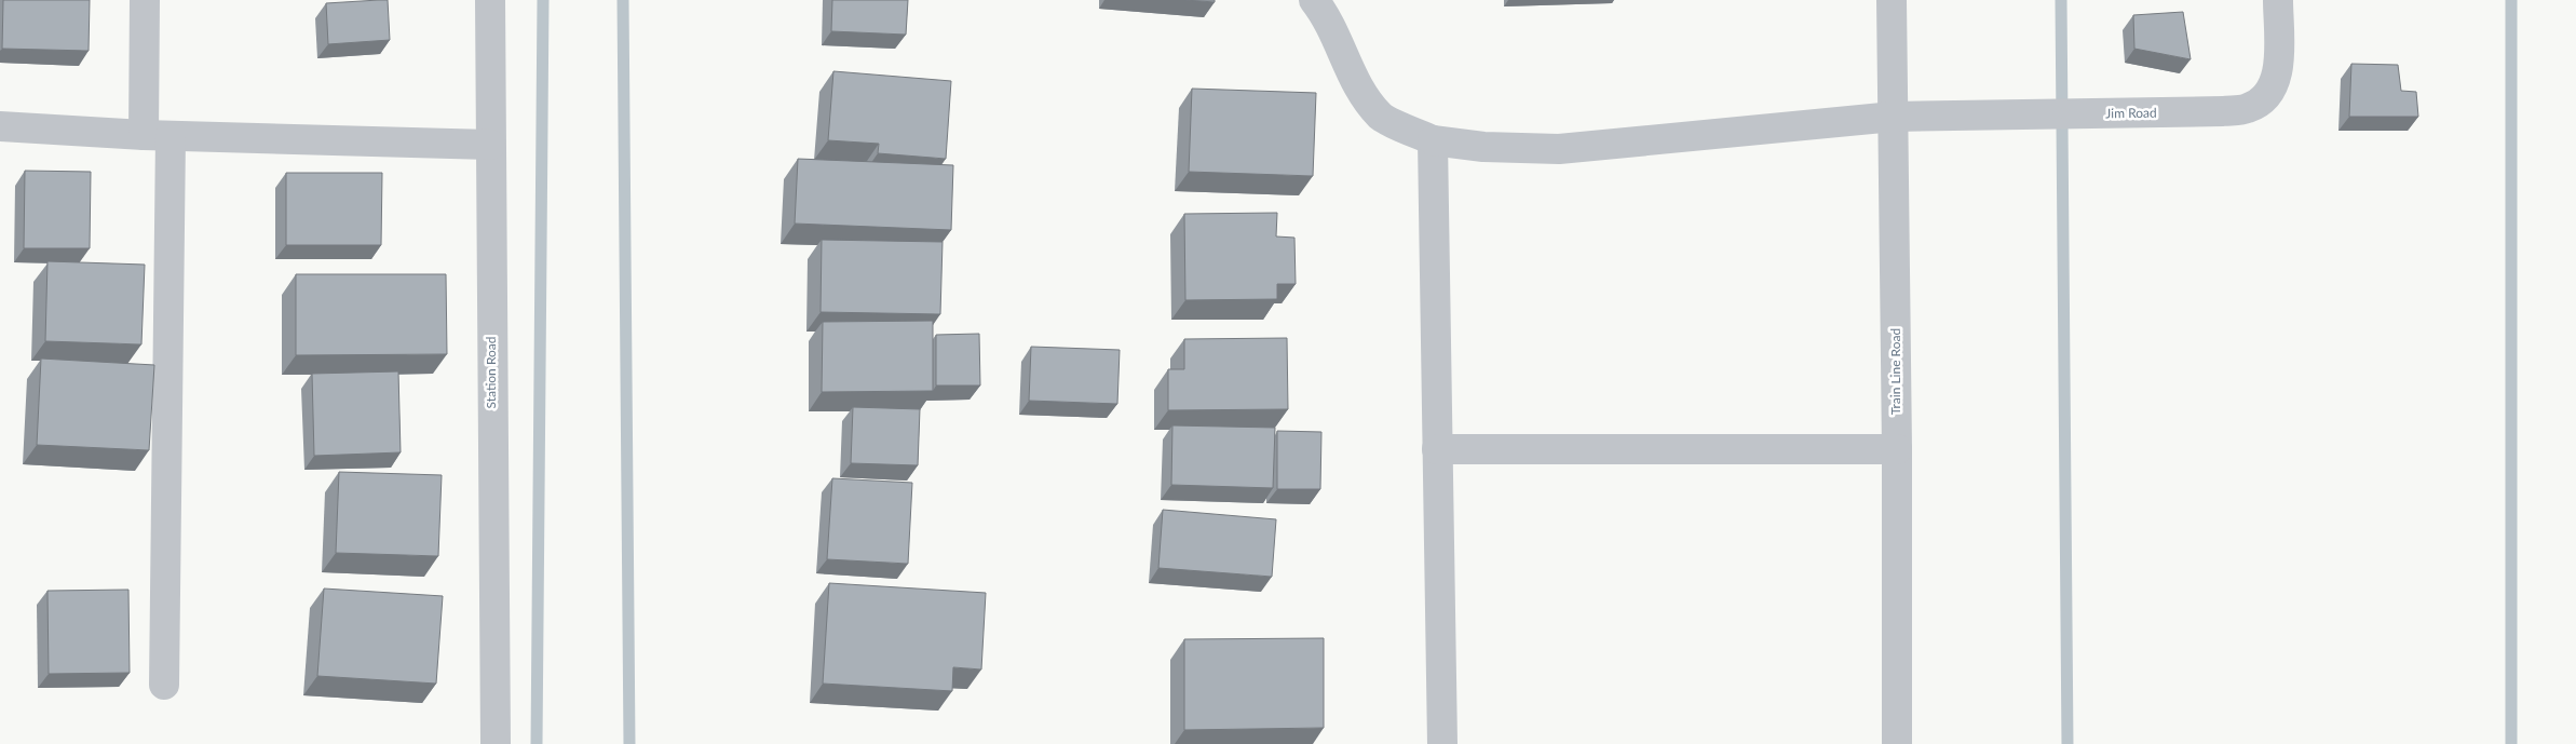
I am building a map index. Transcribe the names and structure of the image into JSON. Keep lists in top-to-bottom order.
{
  "streets": {
    "street": ["Jim Road", "Train Line Road", "Station Road"]
  },
  "crossings": [
    ["Jim Road", "Train Line Road"]
  ]
}
